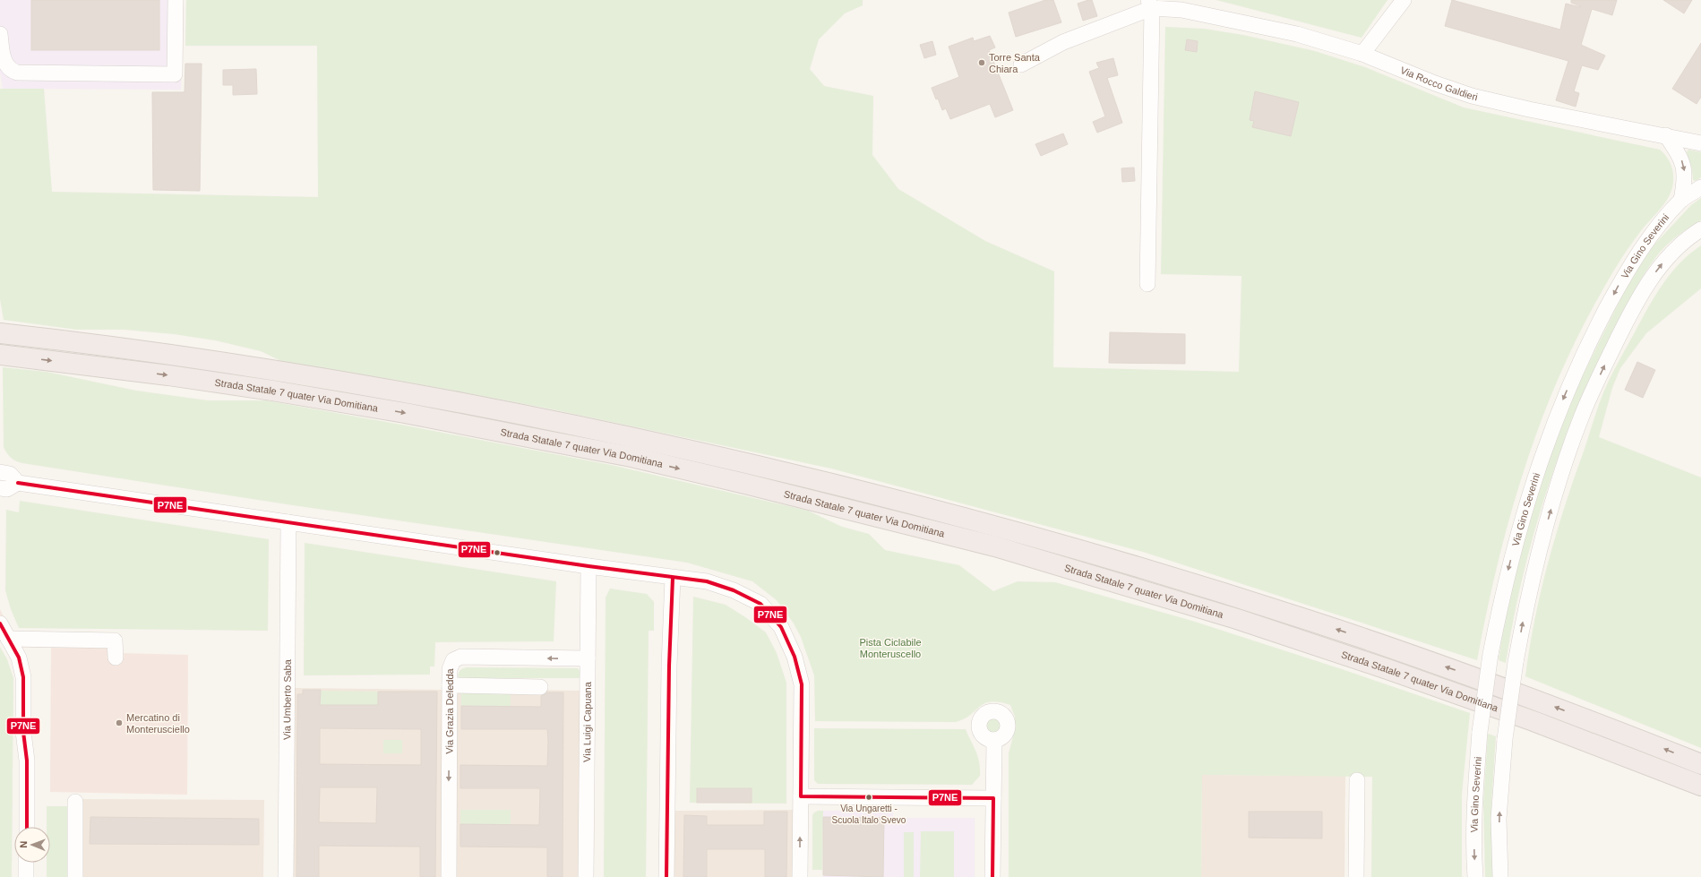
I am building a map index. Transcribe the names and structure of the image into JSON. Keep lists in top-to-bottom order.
{
  "streets": {
    "highway": ["Strada Statale 7 quater Via Domitiana"],
    "street": [
      "Via Rocco Galdieri",
      "Via Gino Severini",
      "Via Umberto Saba",
      "Via Grazia Deledda",
      "Via Luigi Capuana"
    ]
  },
  "crossings": [
    ["Via Grazia Deledda", "Via Luigi Capuana"]
  ],
  "parks": ["Pista Ciclabile Monteruscello"],
  "places": ["Torre Santa Chiara", "Mercatino di Monterusciello", "Via Ungaretti - Scuola Italo Svevo"],
  "lines": ["transit line P7NE"],
  "north": "left"
}
